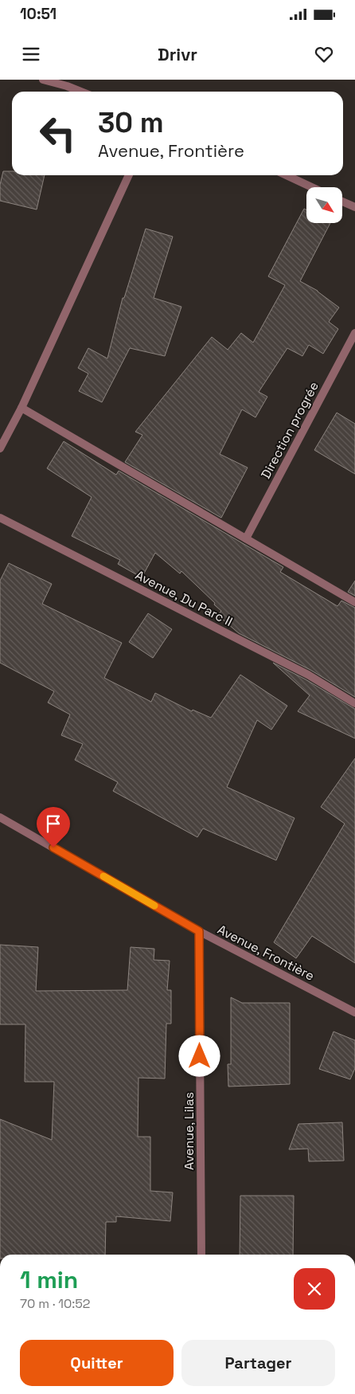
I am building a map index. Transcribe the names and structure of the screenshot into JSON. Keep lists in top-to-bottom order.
{
  "streets": {
    "street": [
      "Direction progrée",
      "Avenue, Du Parc II",
      "Avenue, Frontière",
      "Avenue, Lilas"
    ]
  },
  "crossings": [
    ["Avenue, Frontière", "Avenue, Lilas"]
  ],
  "north": "bottom right",
  "page": {
    "status": "10:51",
    "header": "Drivr",
    "turn": ["30 m", "Avenue, Frontière"],
    "heading": ["1 min", "70 m · 10:52"],
    "buttons": ["Quitter", "Partager"]
  }
}
